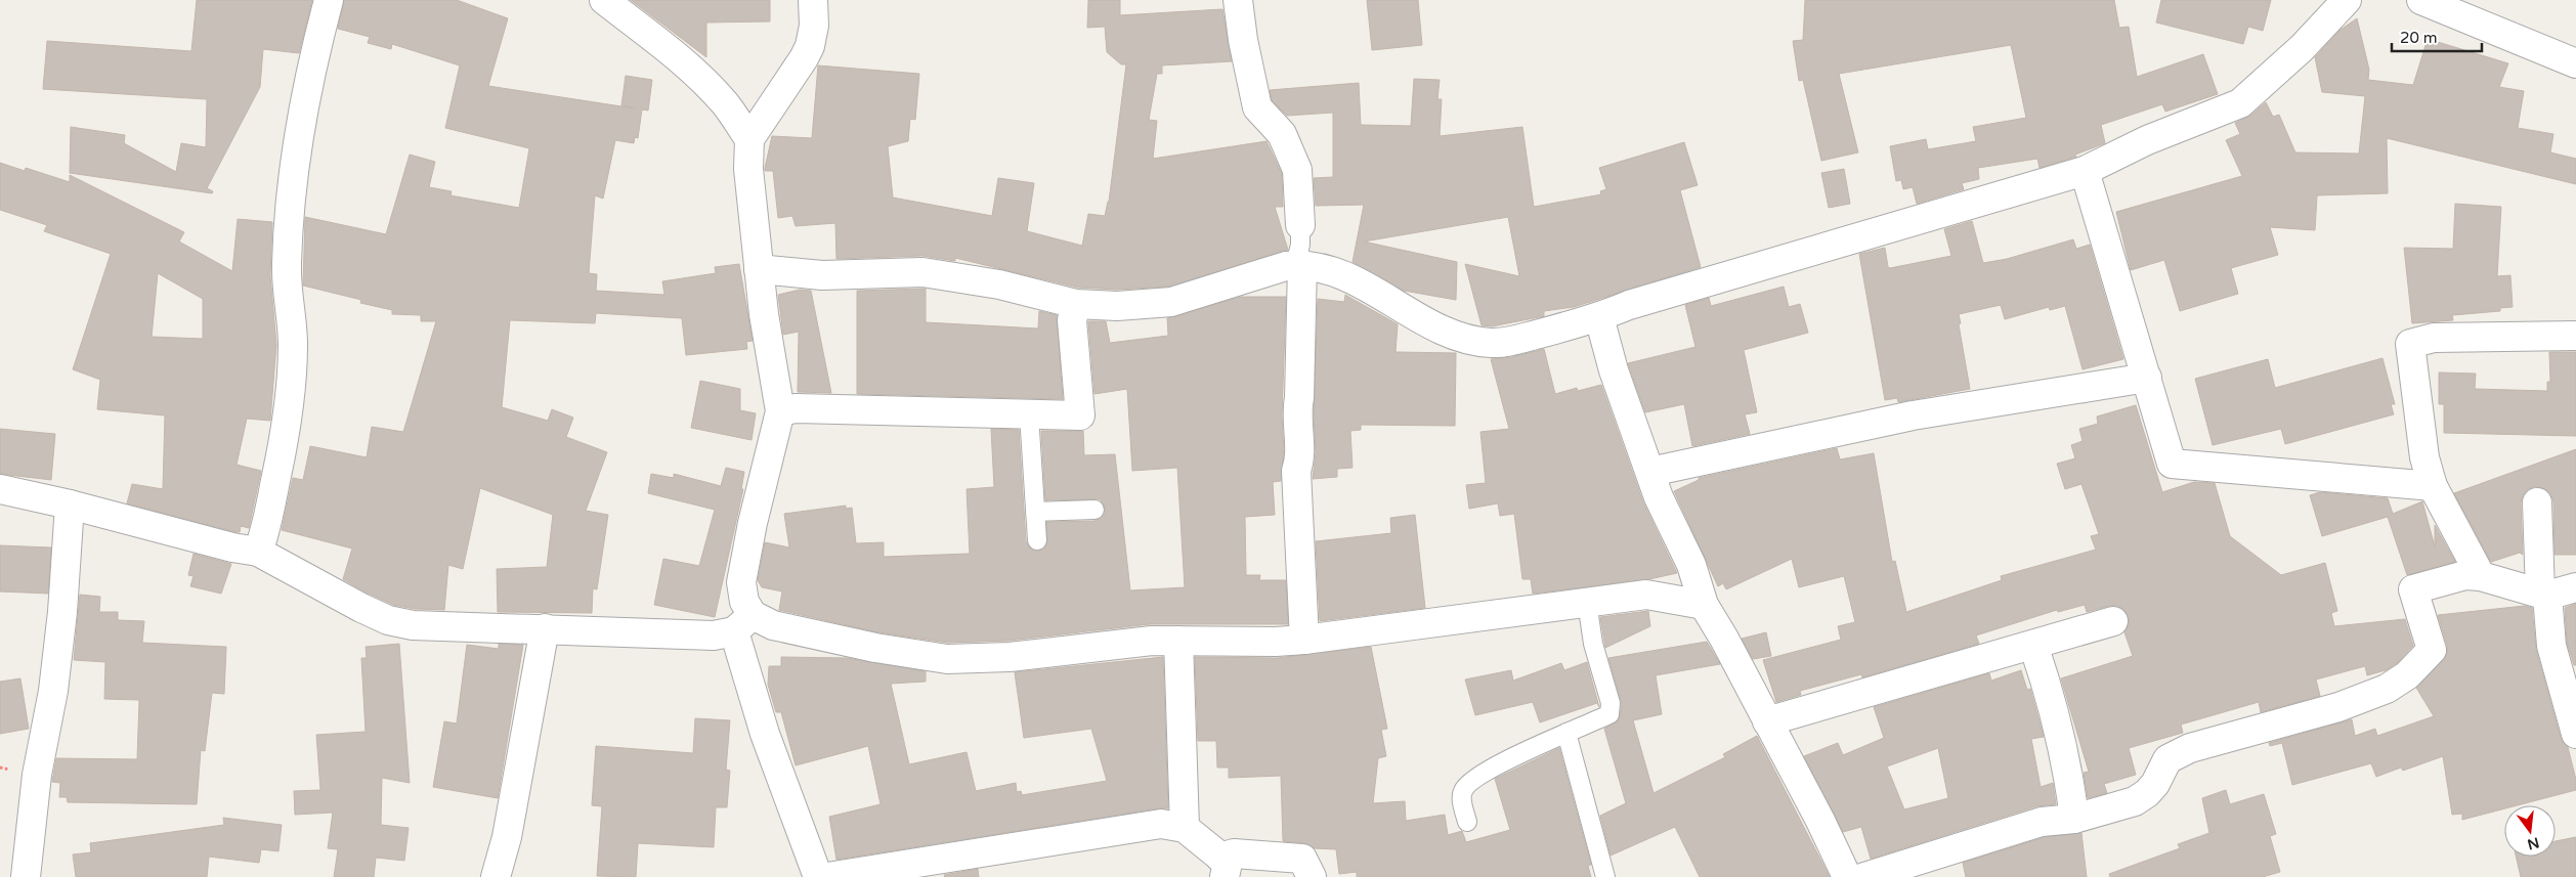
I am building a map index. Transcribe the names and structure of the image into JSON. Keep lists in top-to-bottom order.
{
  "scale_bar": "20 m",
  "north": "bottom"
}
